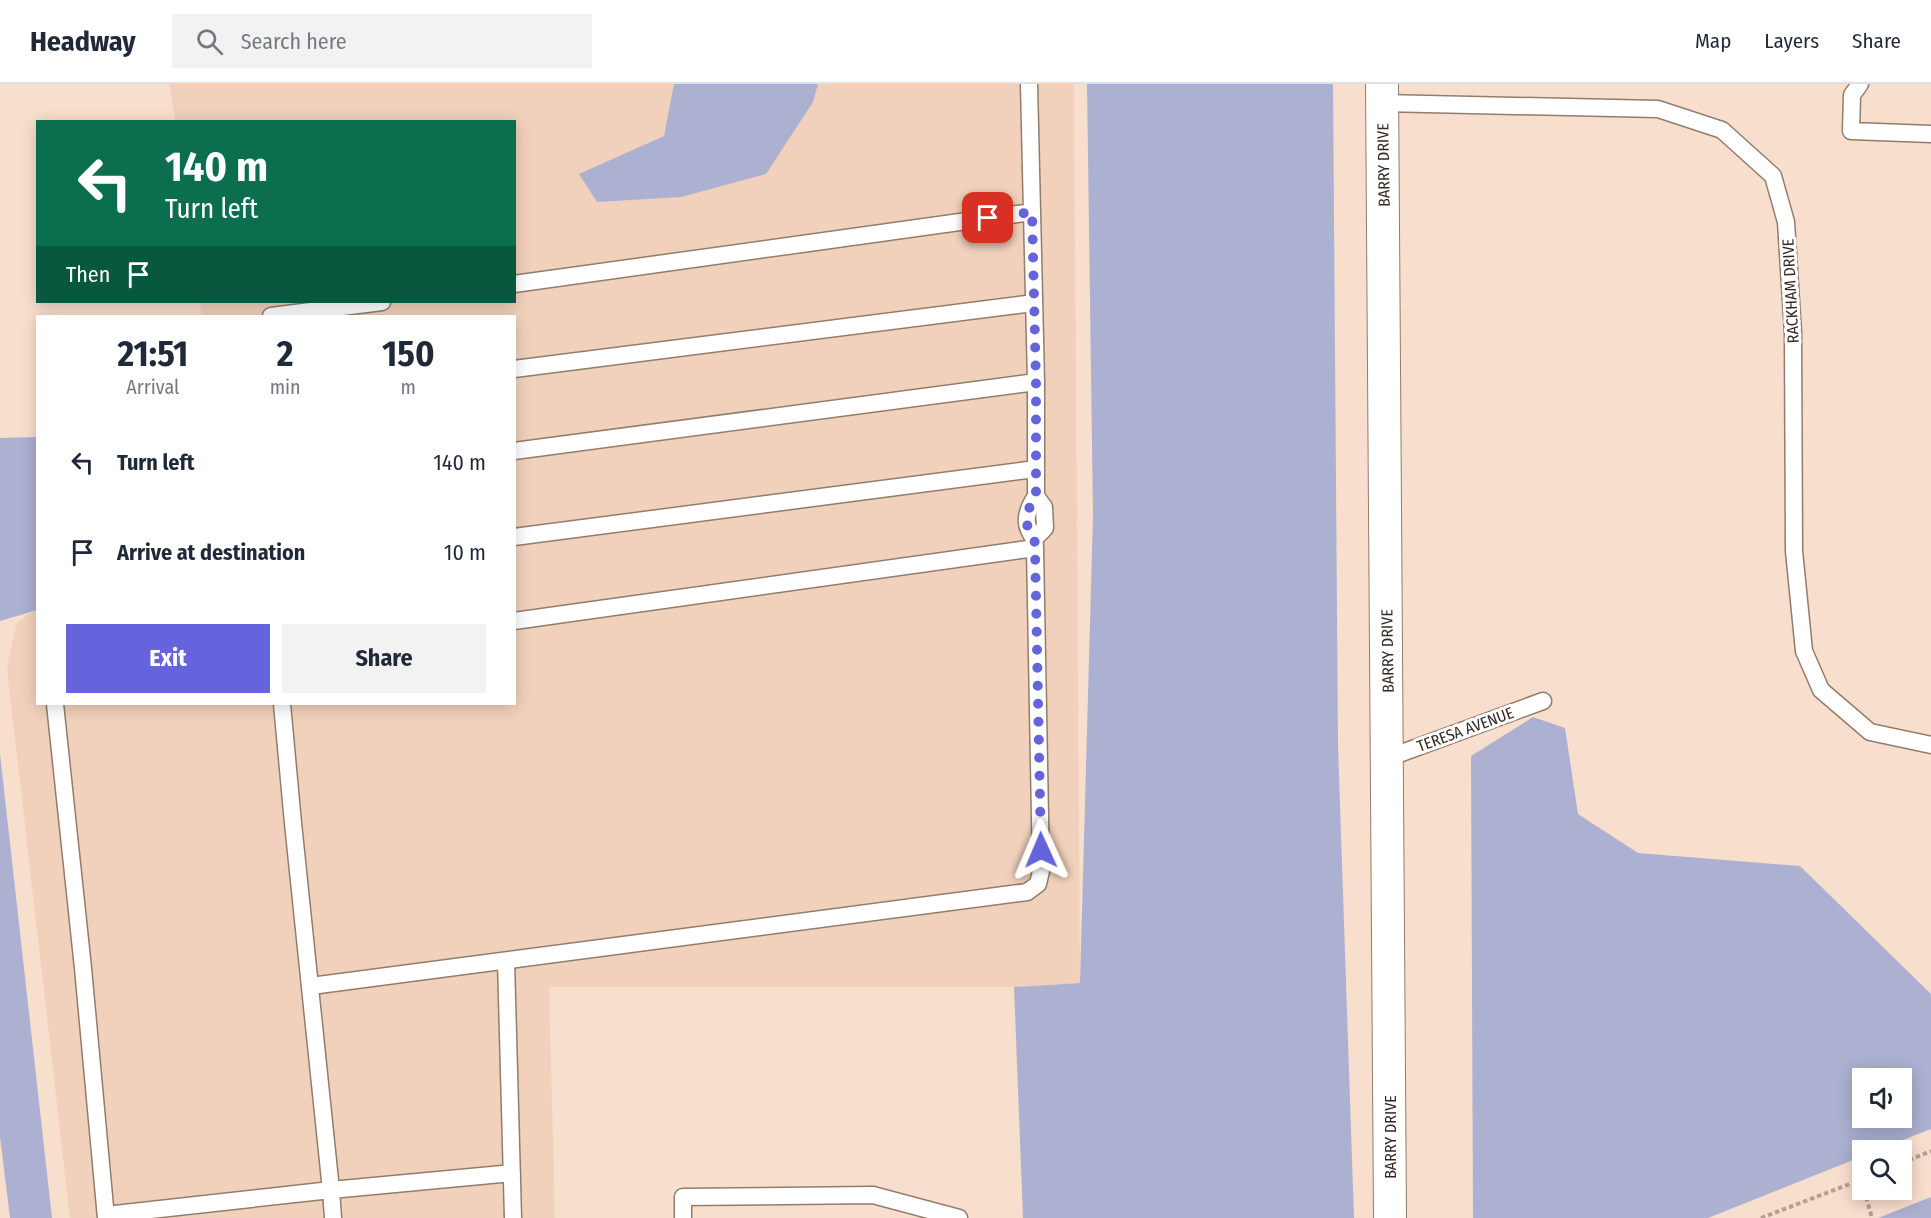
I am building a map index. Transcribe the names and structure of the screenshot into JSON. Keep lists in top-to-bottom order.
{
  "streets": {
    "street": ["BARRY DRIVE"],
    "lane": ["RACKHAM DRIVE", "TERESA AVENUE"]
  },
  "crossings": [
    ["BARRY DRIVE", "RACKHAM DRIVE"],
    ["BARRY DRIVE", "TERESA AVENUE"]
  ],
  "page": {
    "header": "Headway",
    "search": "Search here",
    "nav": ["Map", "Layers", "Share"],
    "turn": ["140 m", "Turn left"],
    "then": "Then",
    "eta": [
      "21:51",
      "Arrival",
      "2",
      "min",
      "150",
      "m"
    ],
    "list": [
      {
        "name": "Turn left",
        "value": "140 m"
      },
      {
        "name": "Arrive at destination",
        "value": "10 m"
      }
    ],
    "buttons": ["Exit", "Share"]
  }
}
